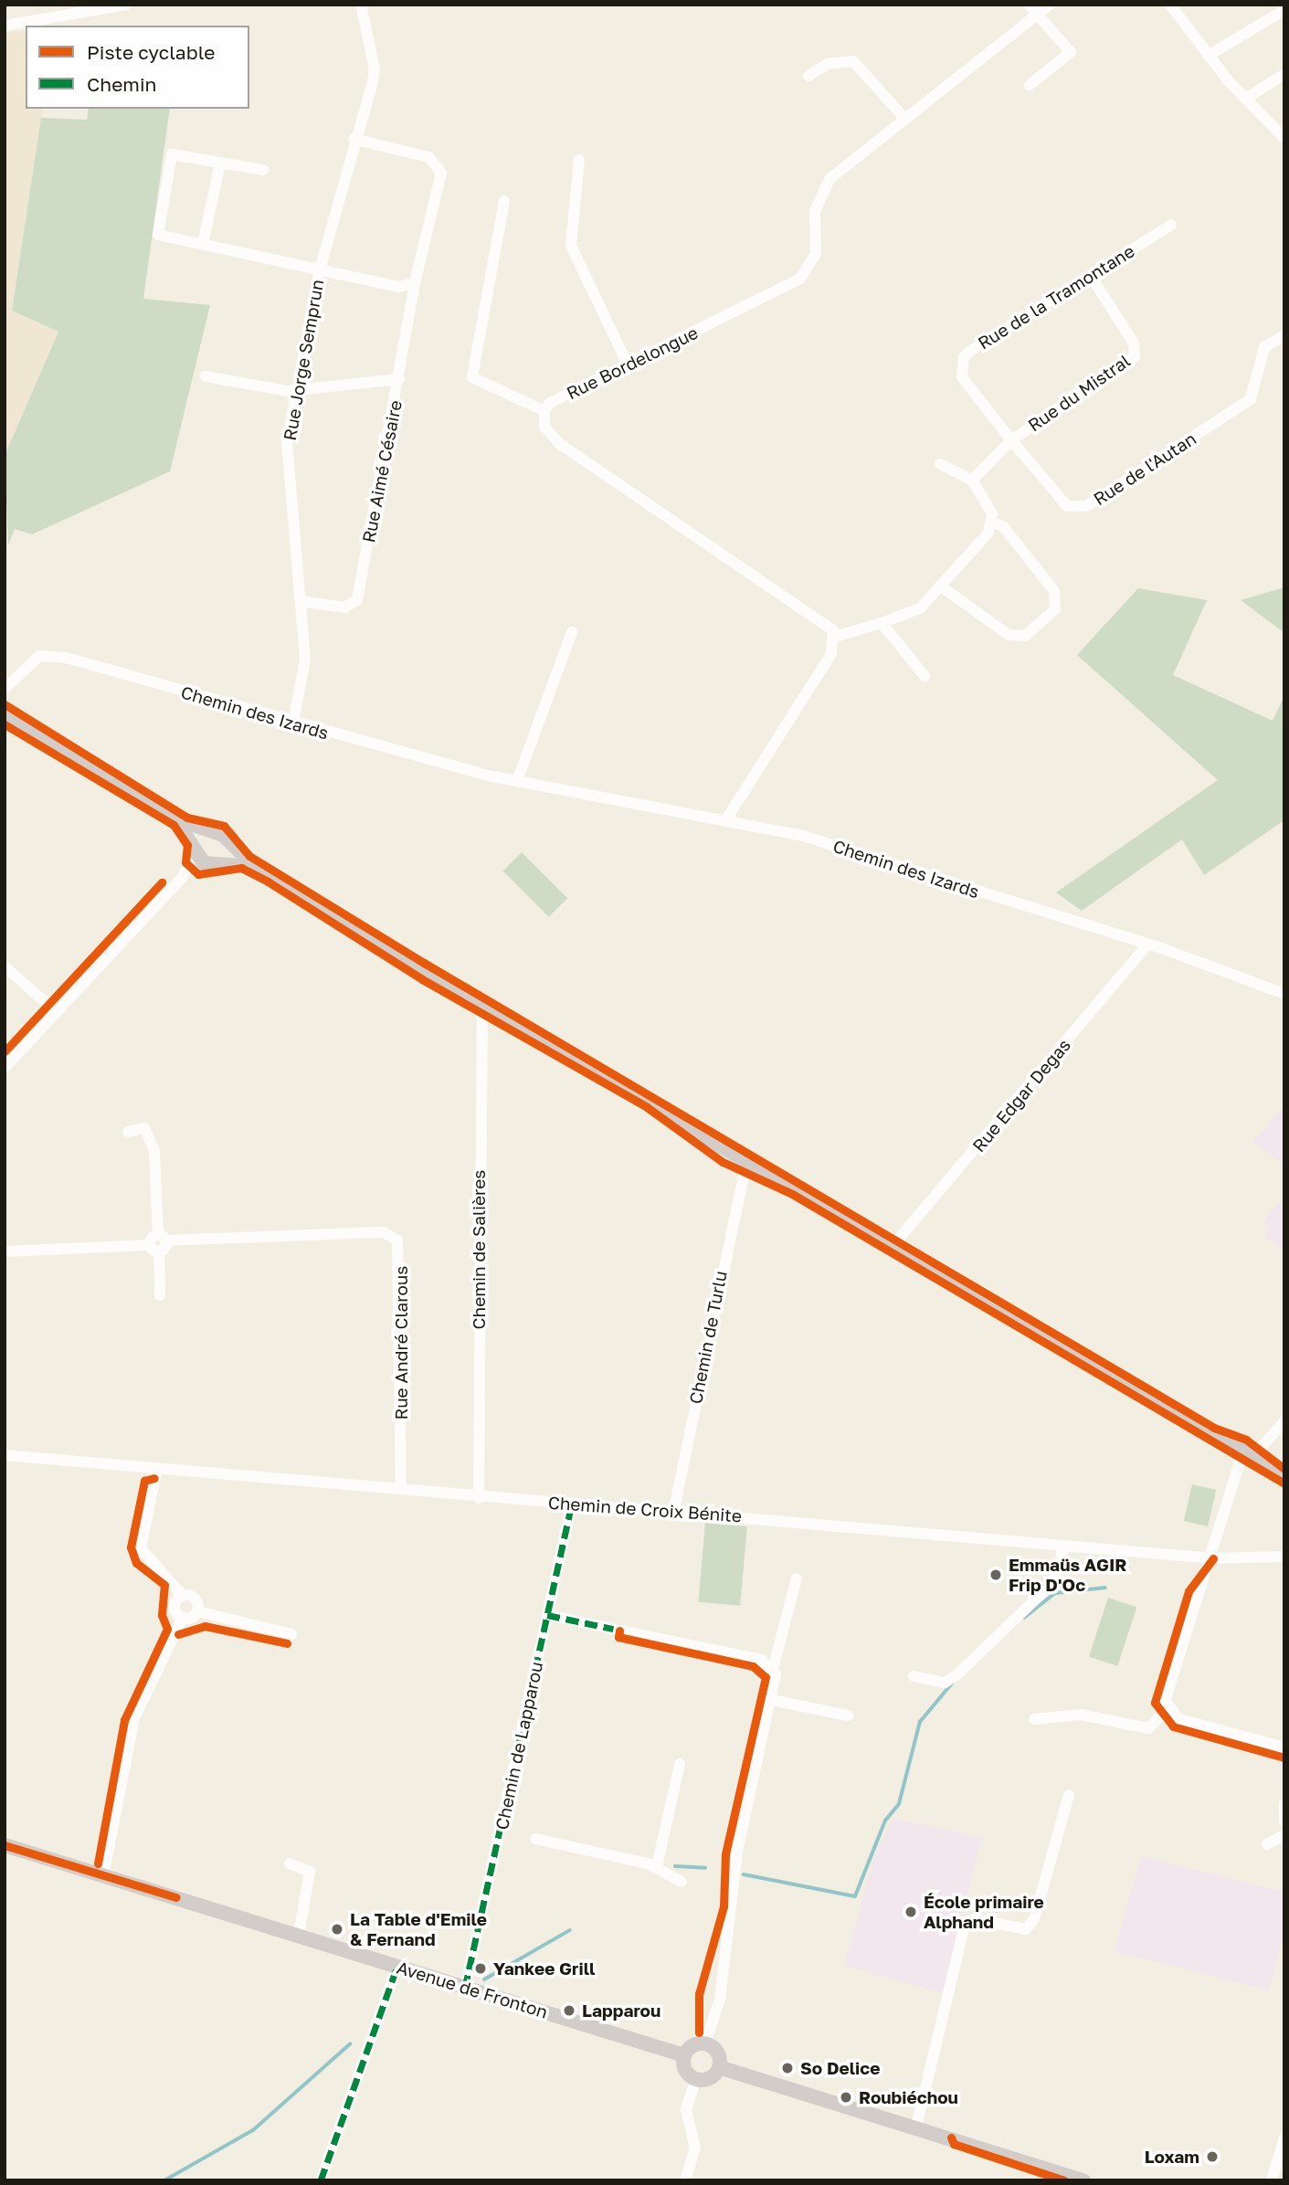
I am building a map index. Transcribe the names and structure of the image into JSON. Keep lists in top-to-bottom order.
{
  "streets": {
    "main road": ["Avenue de Fronton"],
    "street": [
      "Rue de la Tramontane",
      "Rue Jorge Semprun",
      "Rue Bordelongue",
      "Rue du Mistral",
      "Rue de l'Autan",
      "Rue Aimé Césaire",
      "Chemin des Izards",
      "Rue Edgar Degas",
      "Chemin de Salières",
      "Chemin de Turlu",
      "Rue André Clarous",
      "Chemin de Croix Bénite",
      "Chemin de Lapparou"
    ]
  },
  "crossings": [
    ["Rue de la Tramontane", "Rue du Mistral"],
    ["Rue de la Tramontane", "Rue de l'Autan"],
    ["Rue Jorge Semprun", "Rue Aimé Césaire"],
    ["Rue Jorge Semprun", "Chemin des Izards"],
    ["Rue du Mistral", "Rue de l'Autan"],
    ["Chemin des Izards", "Rue Edgar Degas"],
    ["Chemin de Salières", "Chemin de Croix Bénite"],
    ["Chemin de Turlu", "Chemin de Croix Bénite"],
    ["Rue André Clarous", "Chemin de Croix Bénite"],
    ["Chemin de Croix Bénite", "Chemin de Lapparou"],
    ["Chemin de Lapparou", "Avenue de Fronton"]
  ],
  "places": [
    "Emmaüs AGIR Frip D'Oc",
    "École primaire Alphand",
    "La Table d'Emile & Fernand",
    "Yankee Grill",
    "Lapparou",
    "So Delice",
    "Roubiéchou",
    "Loxam"
  ],
  "legend": ["Piste cyclable", "Chemin"]
}
